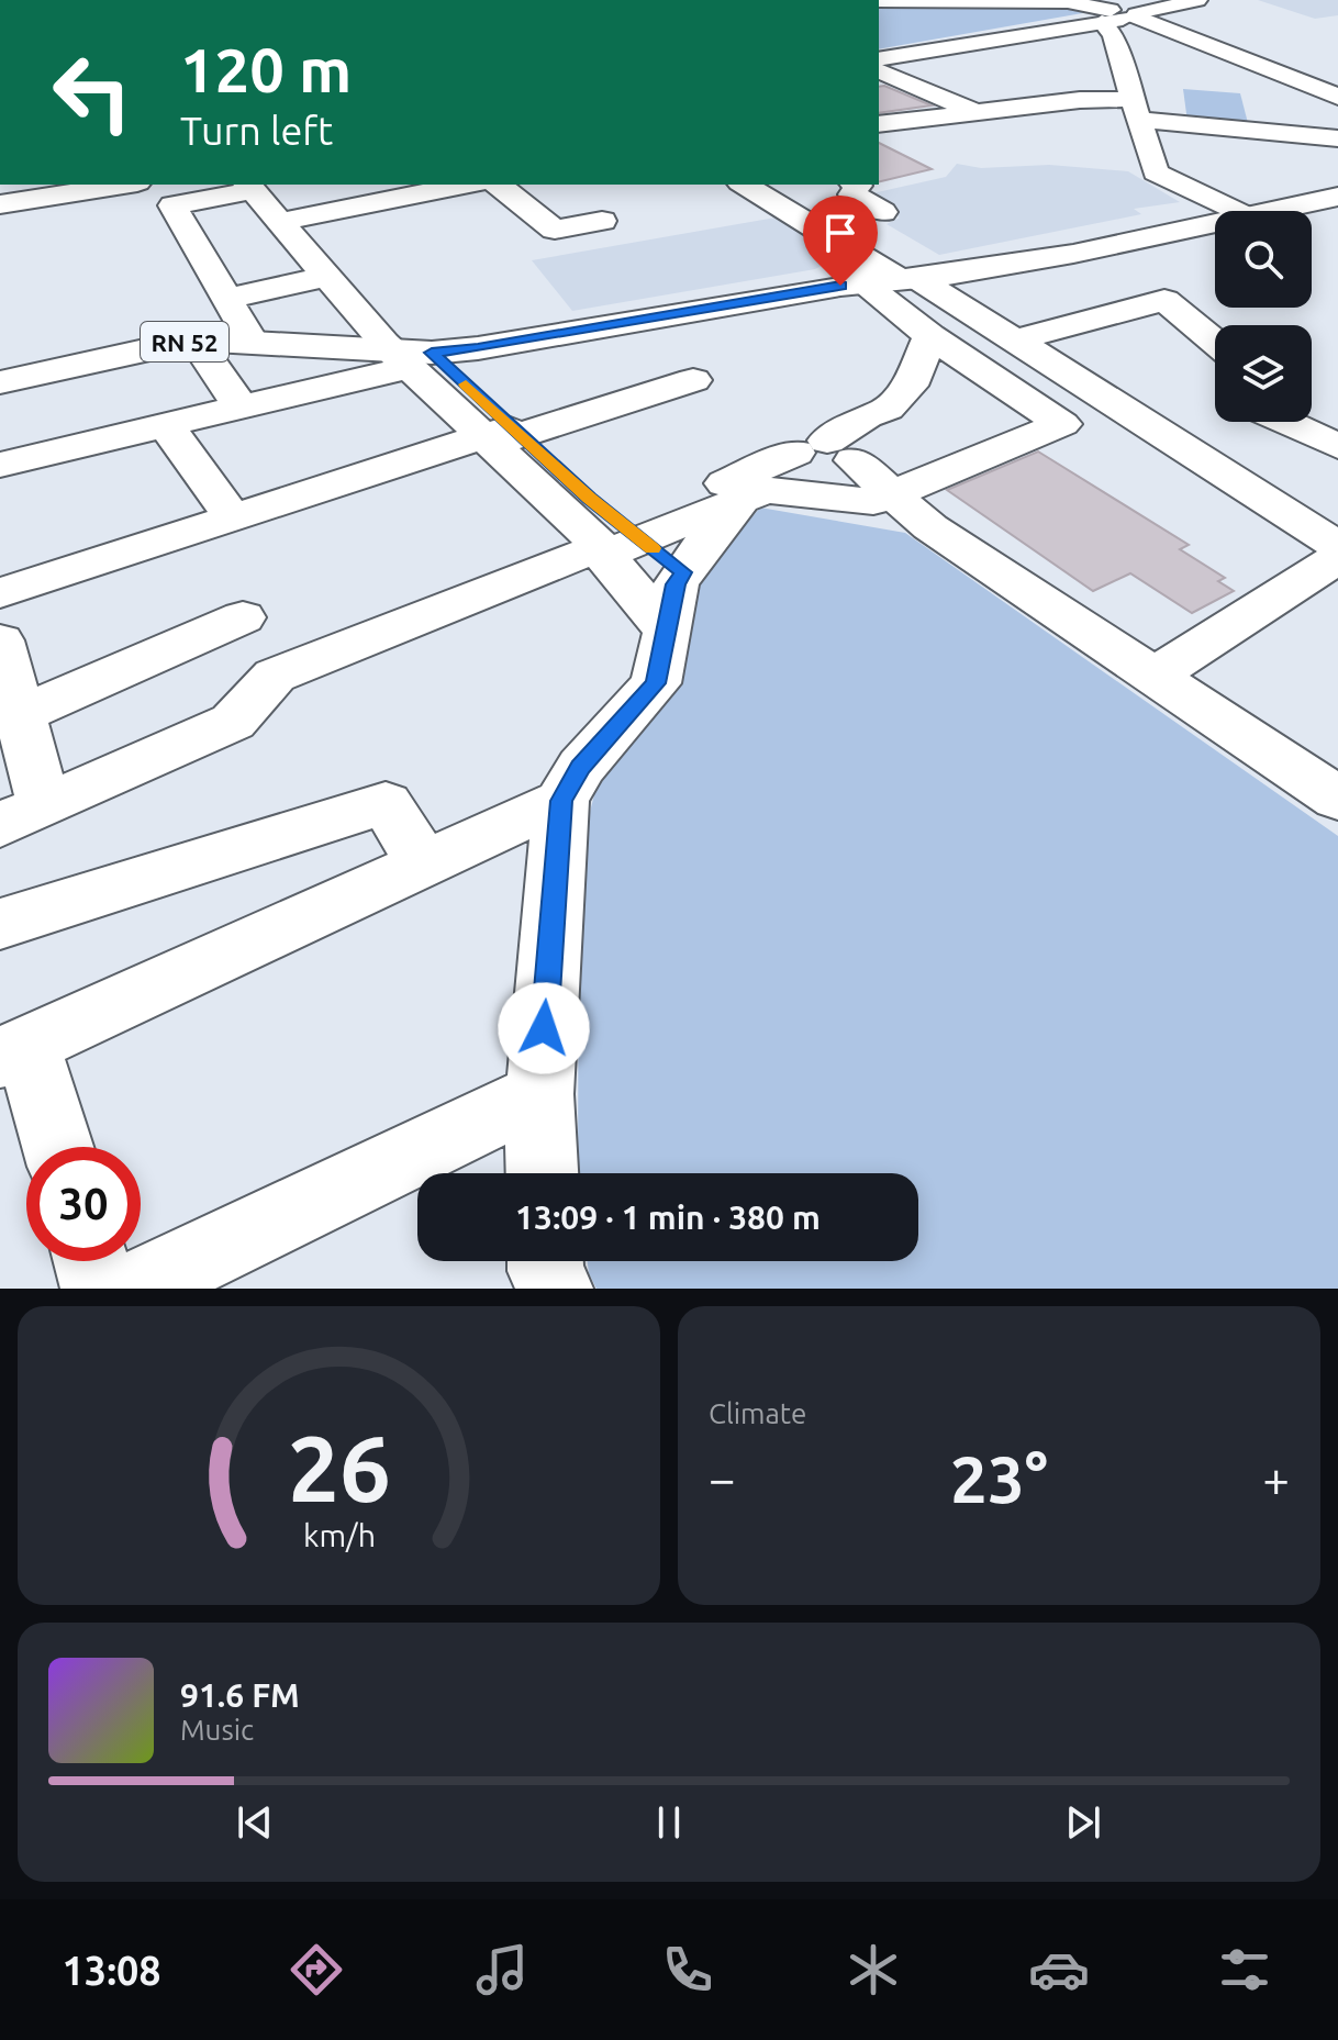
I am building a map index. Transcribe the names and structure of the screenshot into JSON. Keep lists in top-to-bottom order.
{
  "streets": {
    "street": ["RN 52"]
  },
  "page": {
    "turn": ["120 m", "Turn left"],
    "limit": "30",
    "trip": "13:09 · 1 min · 380 m",
    "tile": "Climate",
    "heat": ["−", "23°", "+"],
    "song": ["91.6 FM", "Music"],
    "tabs": "13:08",
    "gauge": ["26", "km/h"]
  }
}
